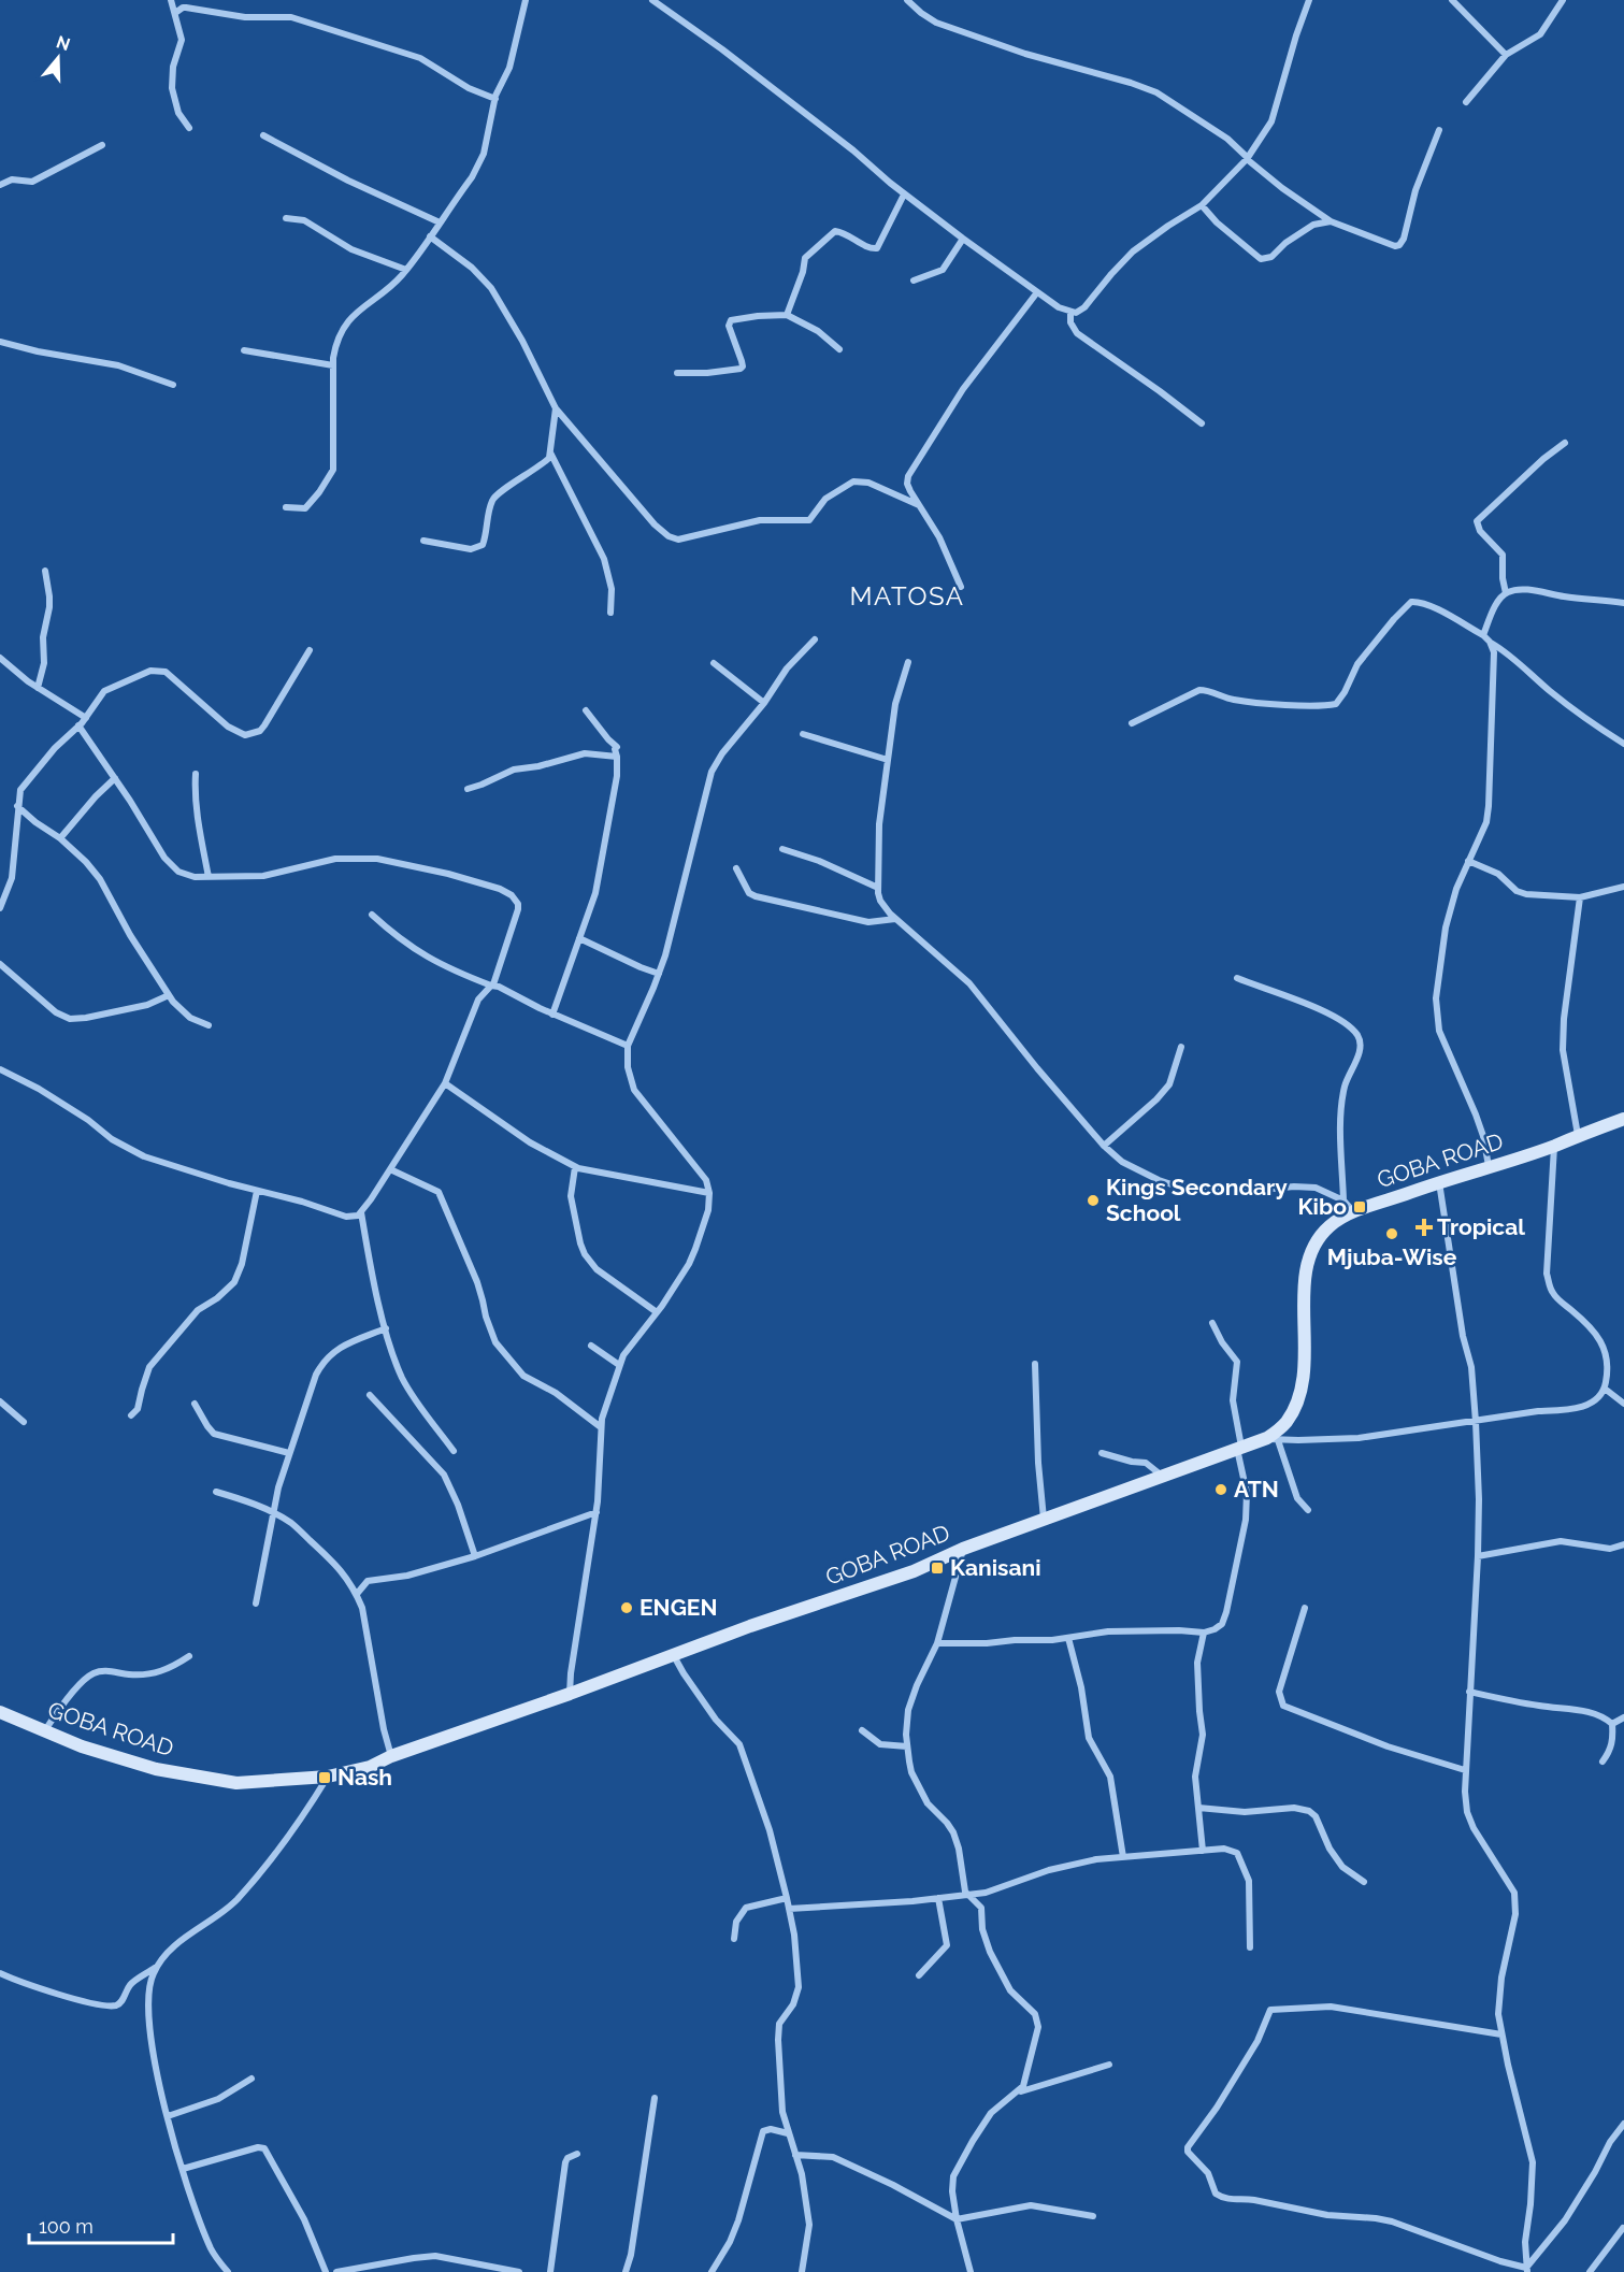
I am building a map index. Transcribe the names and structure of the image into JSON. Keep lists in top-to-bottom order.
{
  "streets": {
    "main road": ["GOBA ROAD"]
  },
  "districts": ["MATOSA"],
  "places": {
    "other": [
      "Kings Secondary School",
      "Mjuba-Wise",
      "ATN",
      "ENGEN"
    ],
    "transit": ["Kibo", "Kanisani", "Nash"],
    "health": ["Tropical"]
  },
  "scale_bar": "100 m",
  "north": "top"
}
